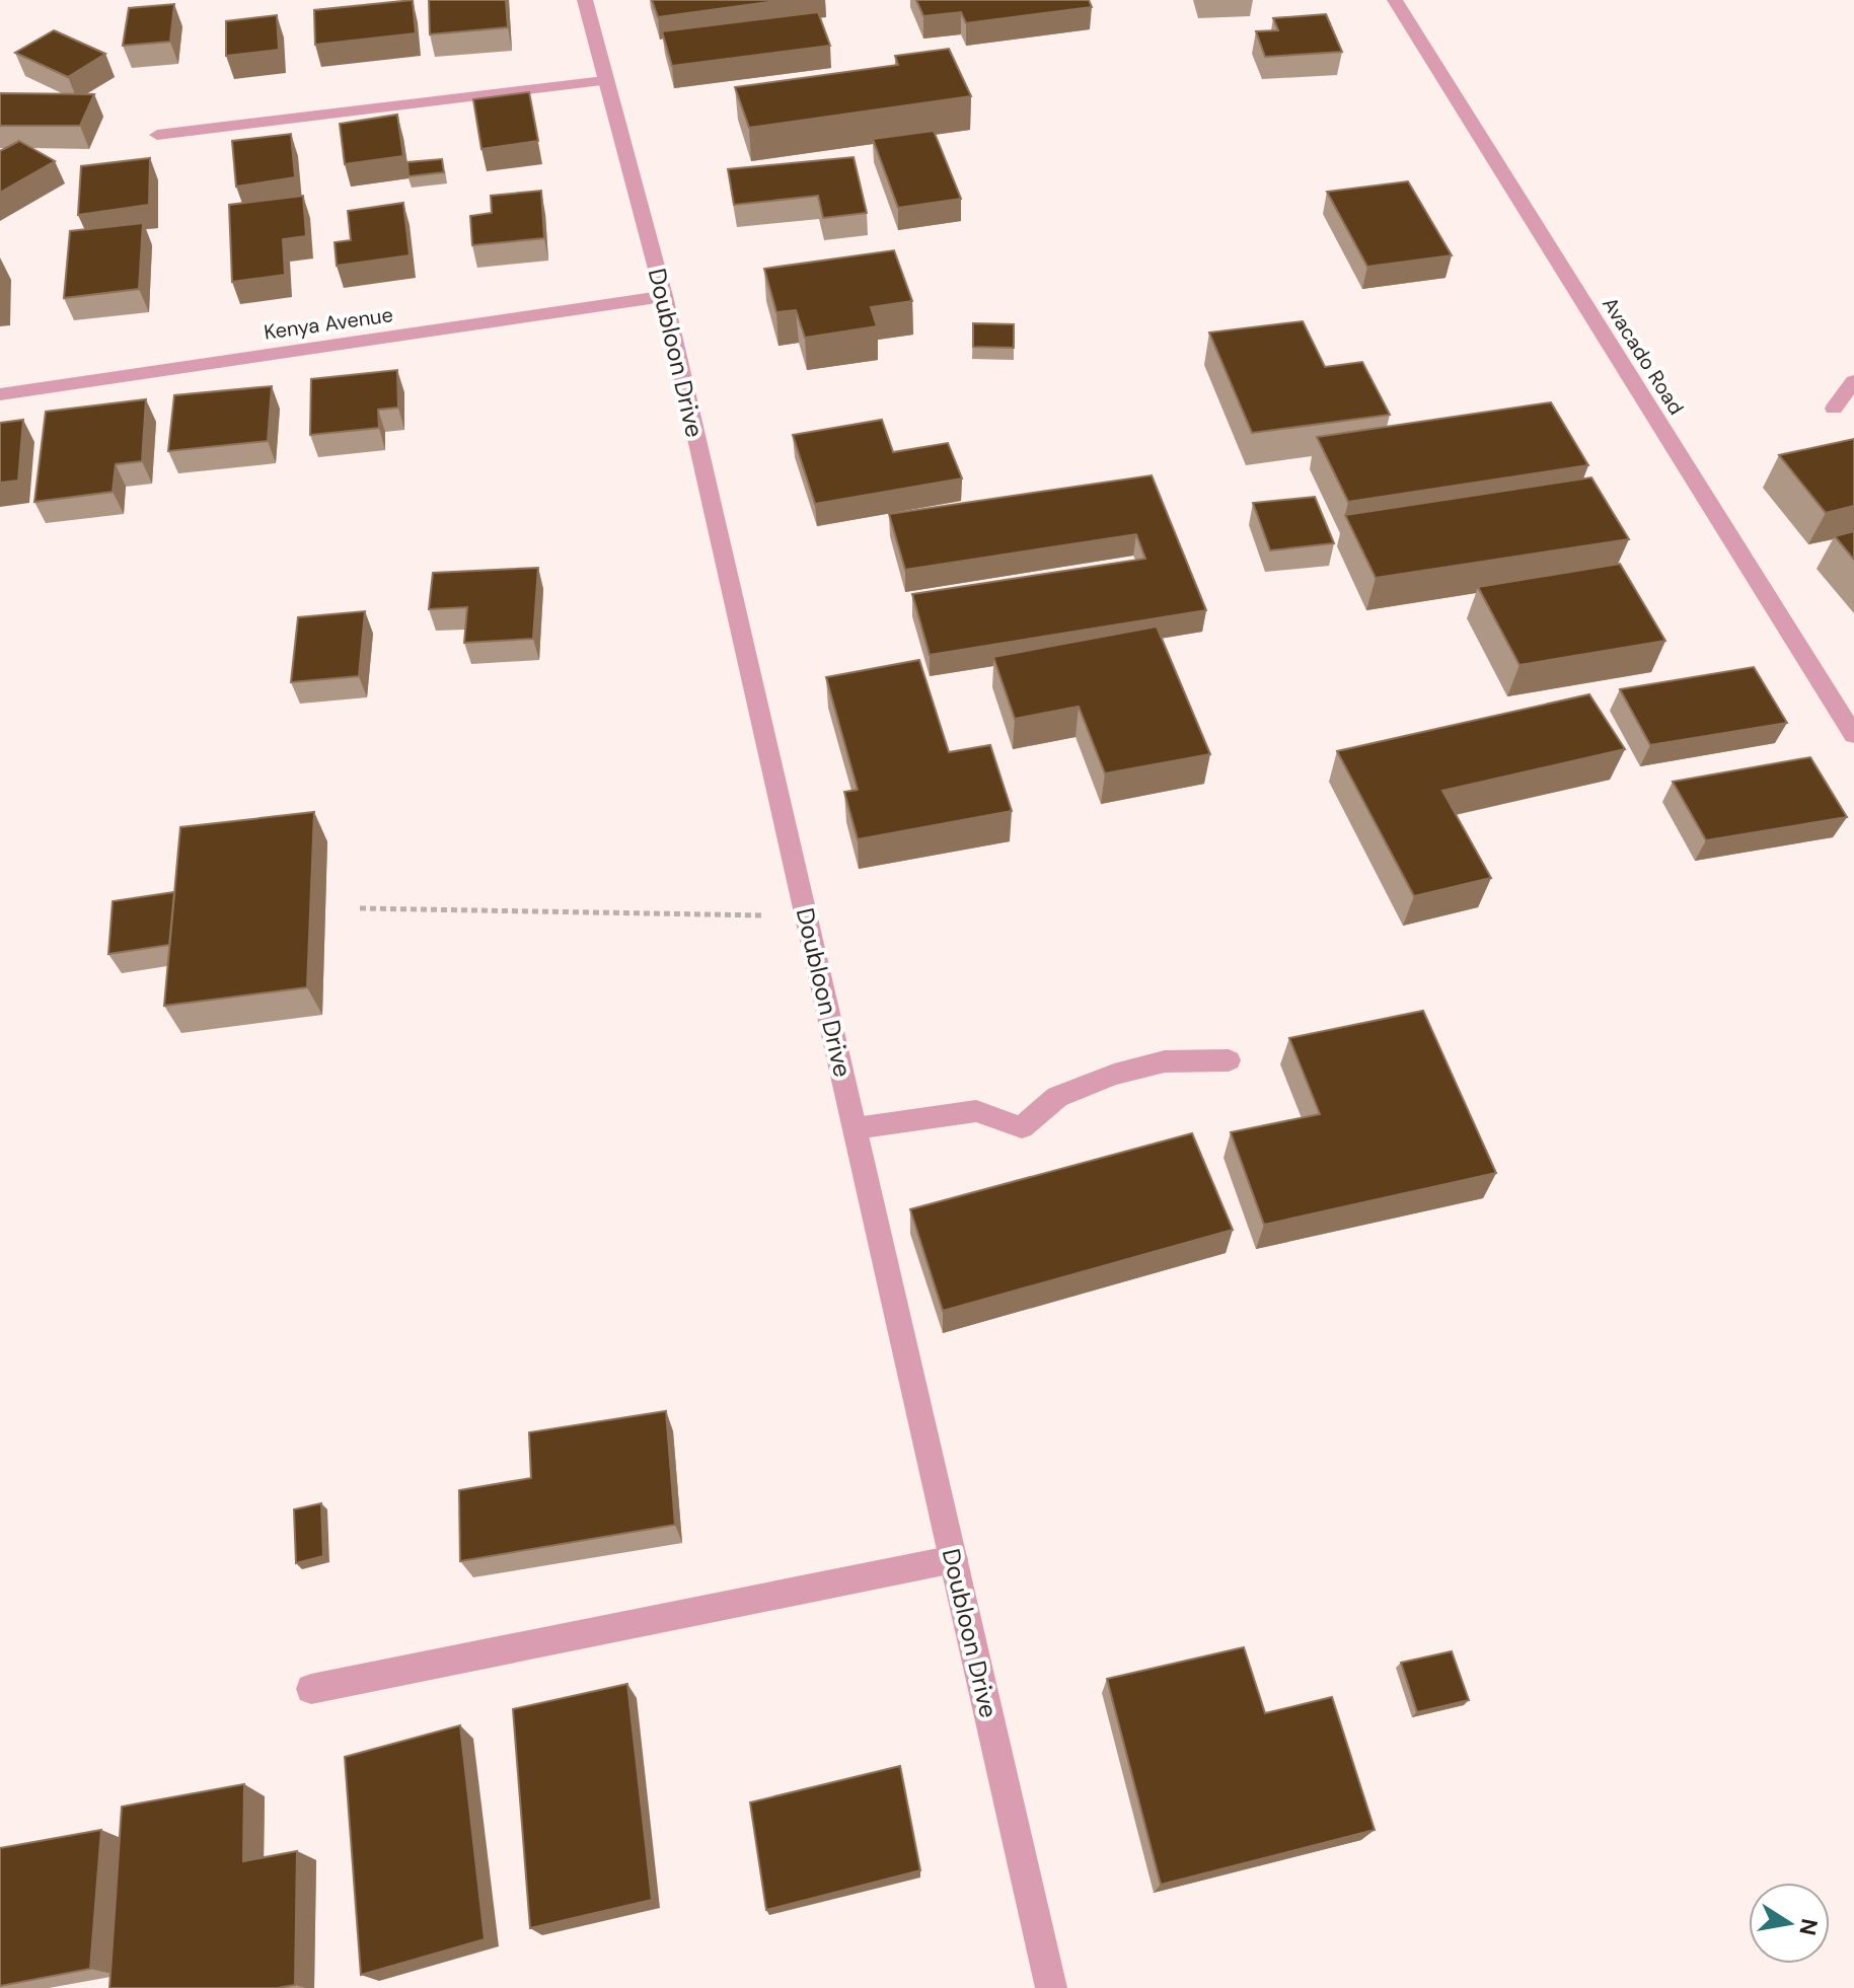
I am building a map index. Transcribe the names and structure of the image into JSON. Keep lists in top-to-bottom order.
{
  "streets": {
    "street": ["Kenya Avenue", "Doubloon Drive", "Avacado Road"]
  },
  "crossings": [
    ["Kenya Avenue", "Doubloon Drive"]
  ],
  "north": "right"
}
